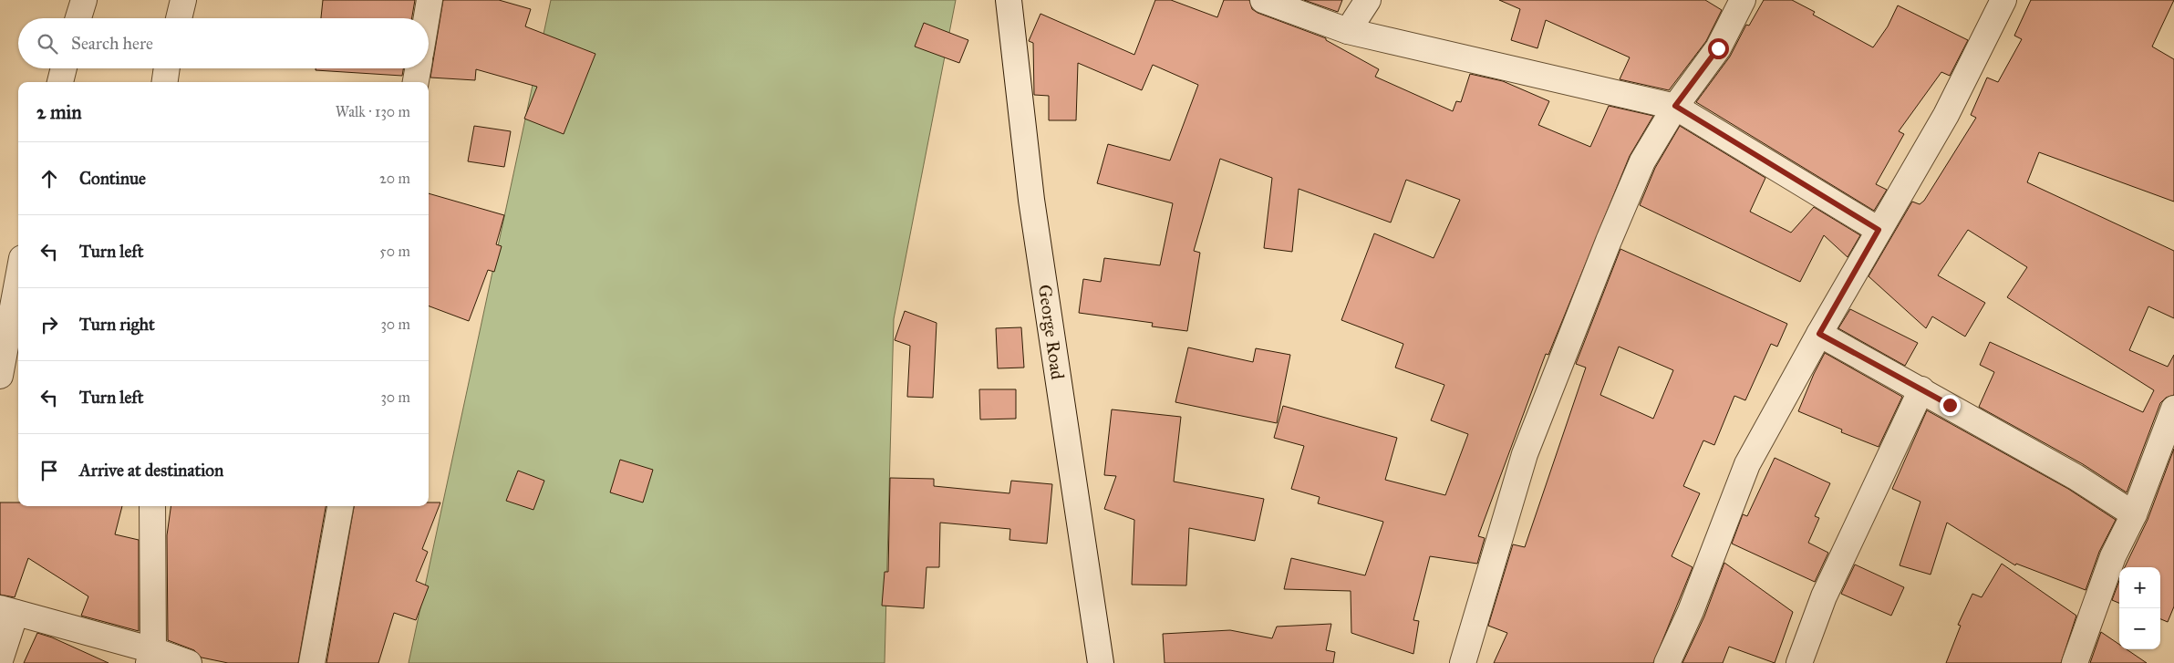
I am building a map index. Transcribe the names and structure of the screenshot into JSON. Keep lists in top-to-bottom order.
{
  "streets": {
    "street": ["George Road"]
  },
  "page": {
    "search": "Search here",
    "heading": ["2 min", "Walk · 130 m"],
    "list": [
      ["Continue", "20 m"],
      ["Turn left", "50 m"],
      ["Turn right", "30 m"],
      ["Turn left", "30 m"],
      "Arrive at destination"
    ],
    "map_buttons": ["+", "−"]
  }
}
